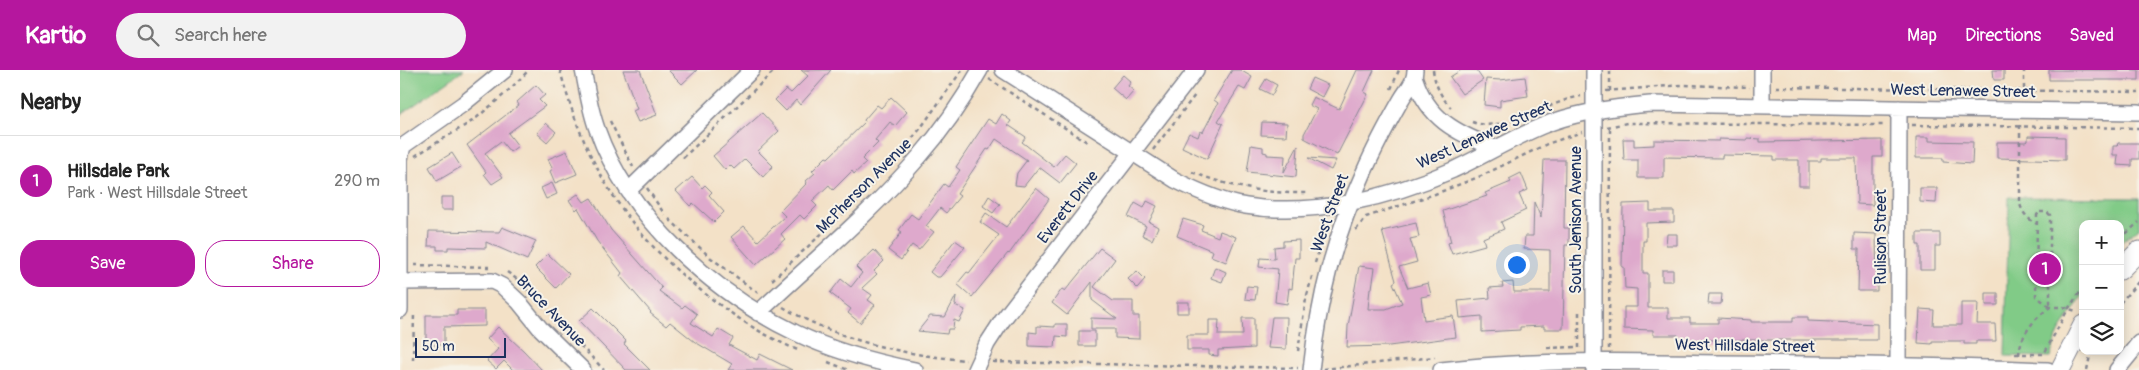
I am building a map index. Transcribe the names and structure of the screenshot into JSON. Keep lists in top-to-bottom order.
{
  "streets": {
    "street": [
      "West Lenawee Street",
      "McPherson Avenue",
      "Everett Drive",
      "West Street",
      "South Jenison Avenue",
      "Rulison Street",
      "Bruce Avenue",
      "West Hillsdale Street"
    ]
  },
  "crossings": [
    ["West Lenawee Street", "Everett Drive"],
    ["West Lenawee Street", "West Street"],
    ["West Lenawee Street", "South Jenison Avenue"],
    ["West Lenawee Street", "Rulison Street"],
    ["South Jenison Avenue", "West Hillsdale Street"],
    ["Rulison Street", "West Hillsdale Street"]
  ],
  "scale_bar": "50 m",
  "page": {
    "header": "Kartio",
    "search": "Search here",
    "nav": ["Map", "Directions", "Saved"],
    "heading": "Nearby",
    "list": [
      {
        "mark": "1",
        "name": "Hillsdale Park",
        "note": "Park · West Hillsdale Street",
        "value": "290 m"
      }
    ],
    "map_buttons": ["+", "−"],
    "buttons": ["Save", "Share"],
    "pins": "1",
    "scale": "50 m"
  }
}
